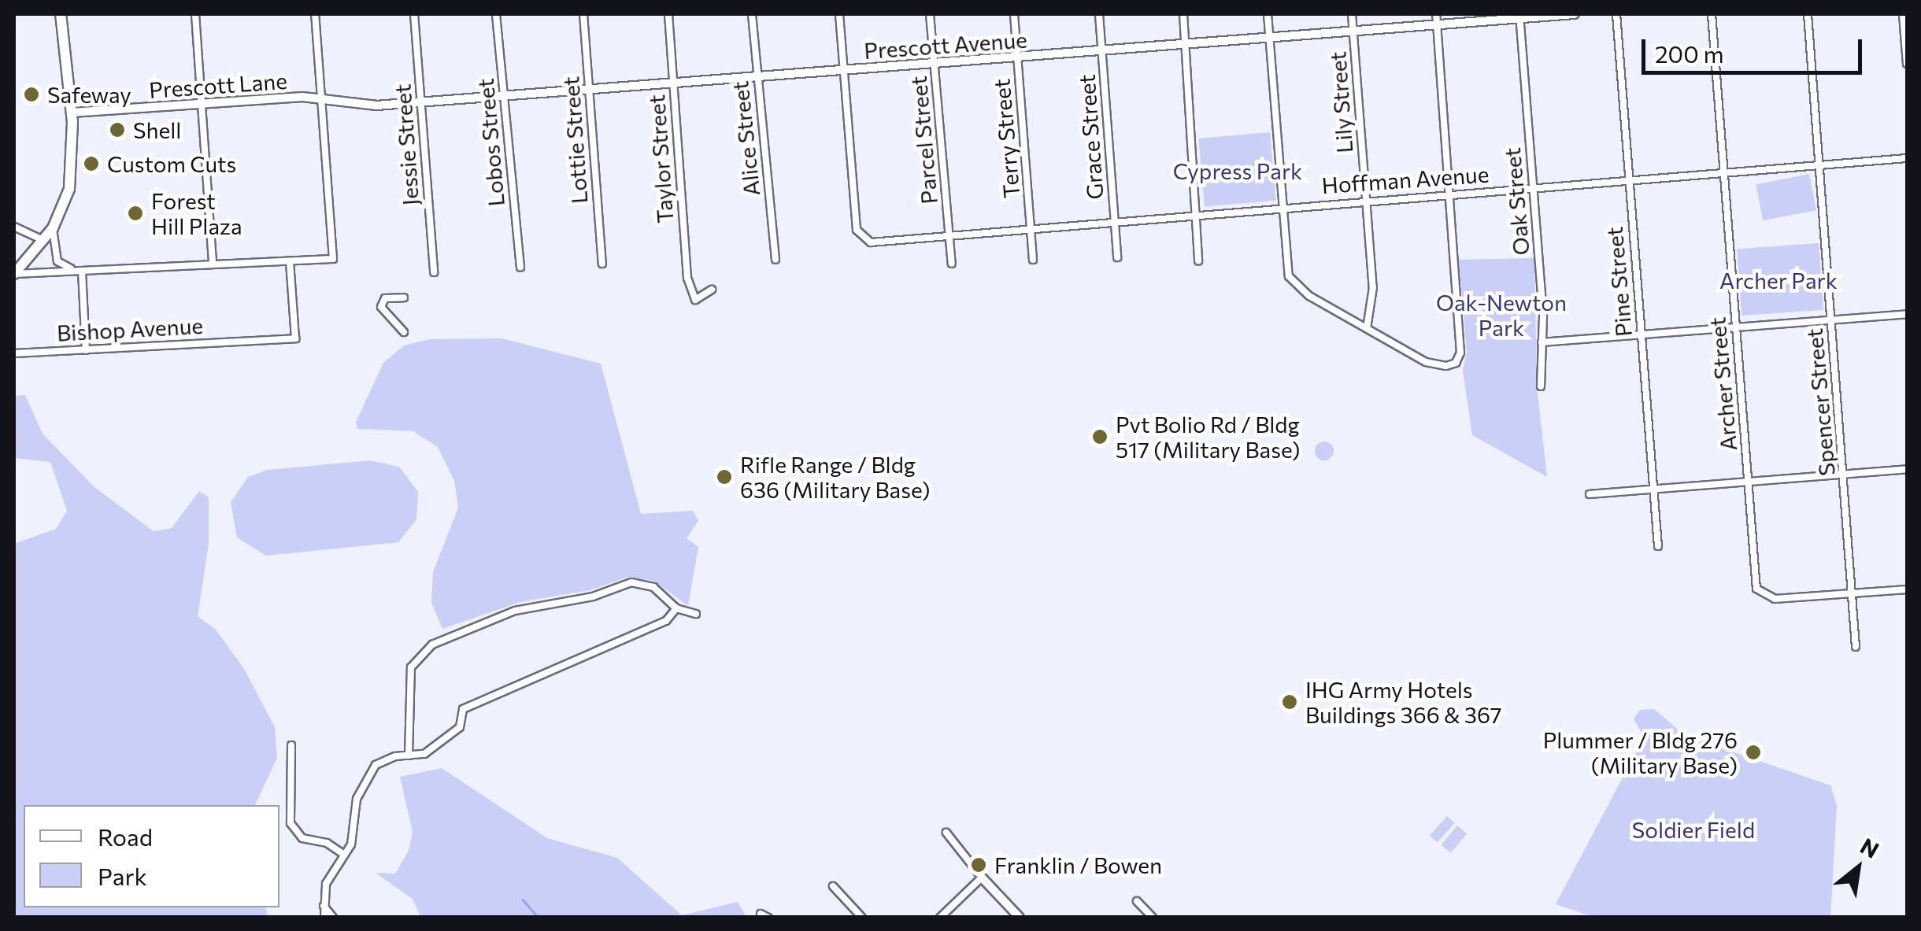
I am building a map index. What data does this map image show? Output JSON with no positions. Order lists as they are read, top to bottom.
{
  "streets": {
    "street": [
      "Prescott Avenue",
      "Prescott Lane",
      "Lily Street",
      "Grace Street",
      "Alice Street",
      "Terry Street",
      "Lottie Street",
      "Parcel Street",
      "Lobos Street",
      "Jessie Street",
      "Taylor Street",
      "Hoffman Avenue",
      "Oak Street",
      "Pine Street",
      "Bishop Avenue",
      "Archer Street",
      "Spencer Street"
    ]
  },
  "crossings": [
    ["Prescott Avenue", "Prescott Lane"],
    ["Prescott Avenue", "Lily Street"],
    ["Prescott Avenue", "Grace Street"],
    ["Prescott Avenue", "Alice Street"],
    ["Prescott Avenue", "Terry Street"],
    ["Prescott Avenue", "Lottie Street"],
    ["Prescott Avenue", "Parcel Street"],
    ["Prescott Avenue", "Lobos Street"],
    ["Prescott Avenue", "Jessie Street"],
    ["Prescott Avenue", "Taylor Street"],
    ["Prescott Avenue", "Hoffman Avenue"],
    ["Prescott Avenue", "Oak Street"],
    ["Lily Street", "Hoffman Avenue"],
    ["Grace Street", "Hoffman Avenue"],
    ["Terry Street", "Hoffman Avenue"],
    ["Parcel Street", "Hoffman Avenue"],
    ["Hoffman Avenue", "Oak Street"],
    ["Hoffman Avenue", "Pine Street"],
    ["Hoffman Avenue", "Archer Street"],
    ["Hoffman Avenue", "Spencer Street"],
    ["Archer Street", "Spencer Street"]
  ],
  "parks": [
    "Cypress Park",
    "Archer Park",
    "Oak-Newton Park",
    "Soldier Field"
  ],
  "places": [
    "Safeway",
    "Shell",
    "Custom Cuts",
    "Forest Hill Plaza",
    "Pvt Bolio Rd / Bldg 517 (Military Base)",
    "Rifle Range / Bldg 636 (Military Base)",
    "IHG Army Hotels Buildings 366 & 367",
    "Plummer / Bldg 276 (Military Base)",
    "Franklin / Bowen"
  ],
  "legend": ["Road", "Park"],
  "scale_bar": "200 m",
  "north": "top right"
}
